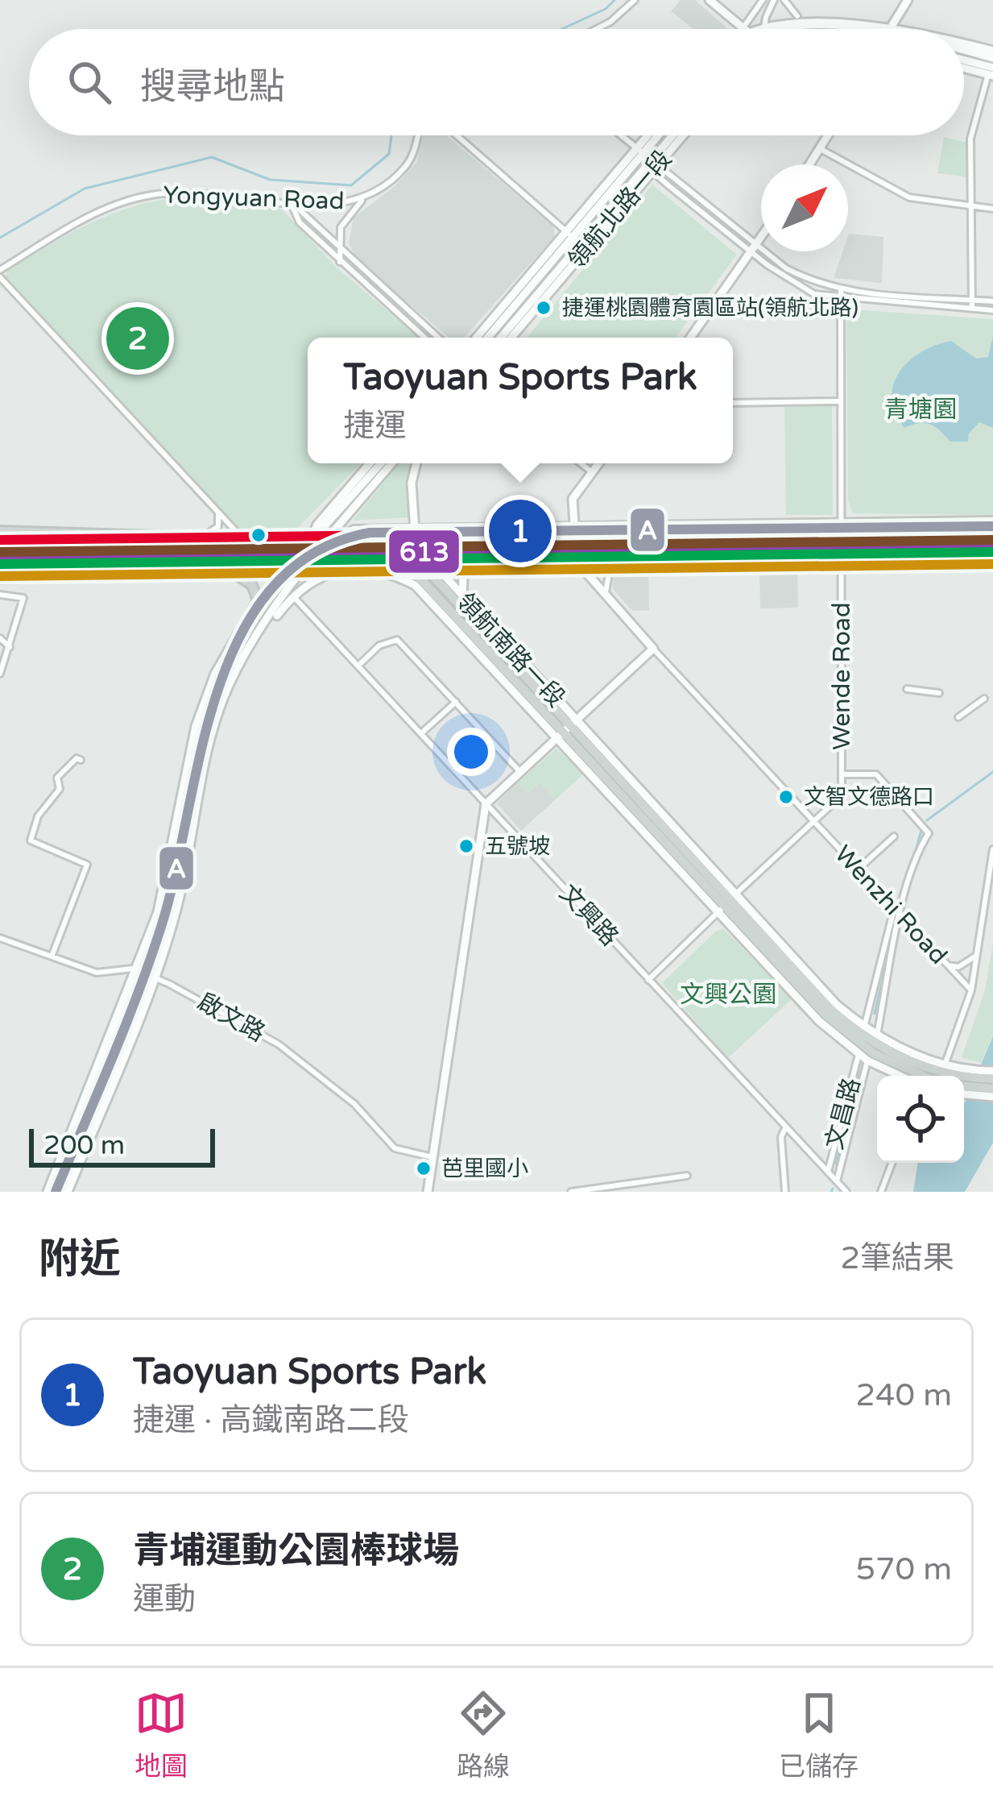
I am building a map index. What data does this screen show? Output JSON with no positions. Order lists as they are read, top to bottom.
{
  "streets": {
    "main road": ["領航南路一段"],
    "street": [
      "Yongyuan Road",
      "領航北路一段",
      "Wende Road",
      "Wenzhi Road",
      "文興路",
      "啟文路",
      "文昌路"
    ]
  },
  "crossings": [
    ["領航南路一段", "Wende Road"],
    ["領航南路一段", "文昌路"],
    ["Wende Road", "Wenzhi Road"],
    ["Wende Road", "文興路"],
    ["文興路", "文昌路"]
  ],
  "parks": ["青塘園", "文興公園"],
  "places": [
    "捷運桃園體育園區站(領航北路)",
    "文智文德路口",
    "五號坡",
    "芭里國小"
  ],
  "lines": ["transit line A", "transit line 613"],
  "scale_bar": "200 m",
  "north": "top right",
  "page": {
    "search": "搜尋地點",
    "pins": ["2", "1"],
    "popup": ["Taoyuan Sports Park", "捷運"],
    "scale": "200 m",
    "heading": ["附近", "2筆結果"],
    "list": [
      {
        "mark": "1",
        "name": "Taoyuan Sports Park",
        "note": "捷運 · 高鐵南路二段",
        "value": "240 m"
      },
      {
        "mark": "2",
        "name": "青埔運動公園棒球場",
        "note": "運動",
        "value": "570 m"
      }
    ],
    "nav": ["地圖", "路線", "已儲存"]
  }
}
